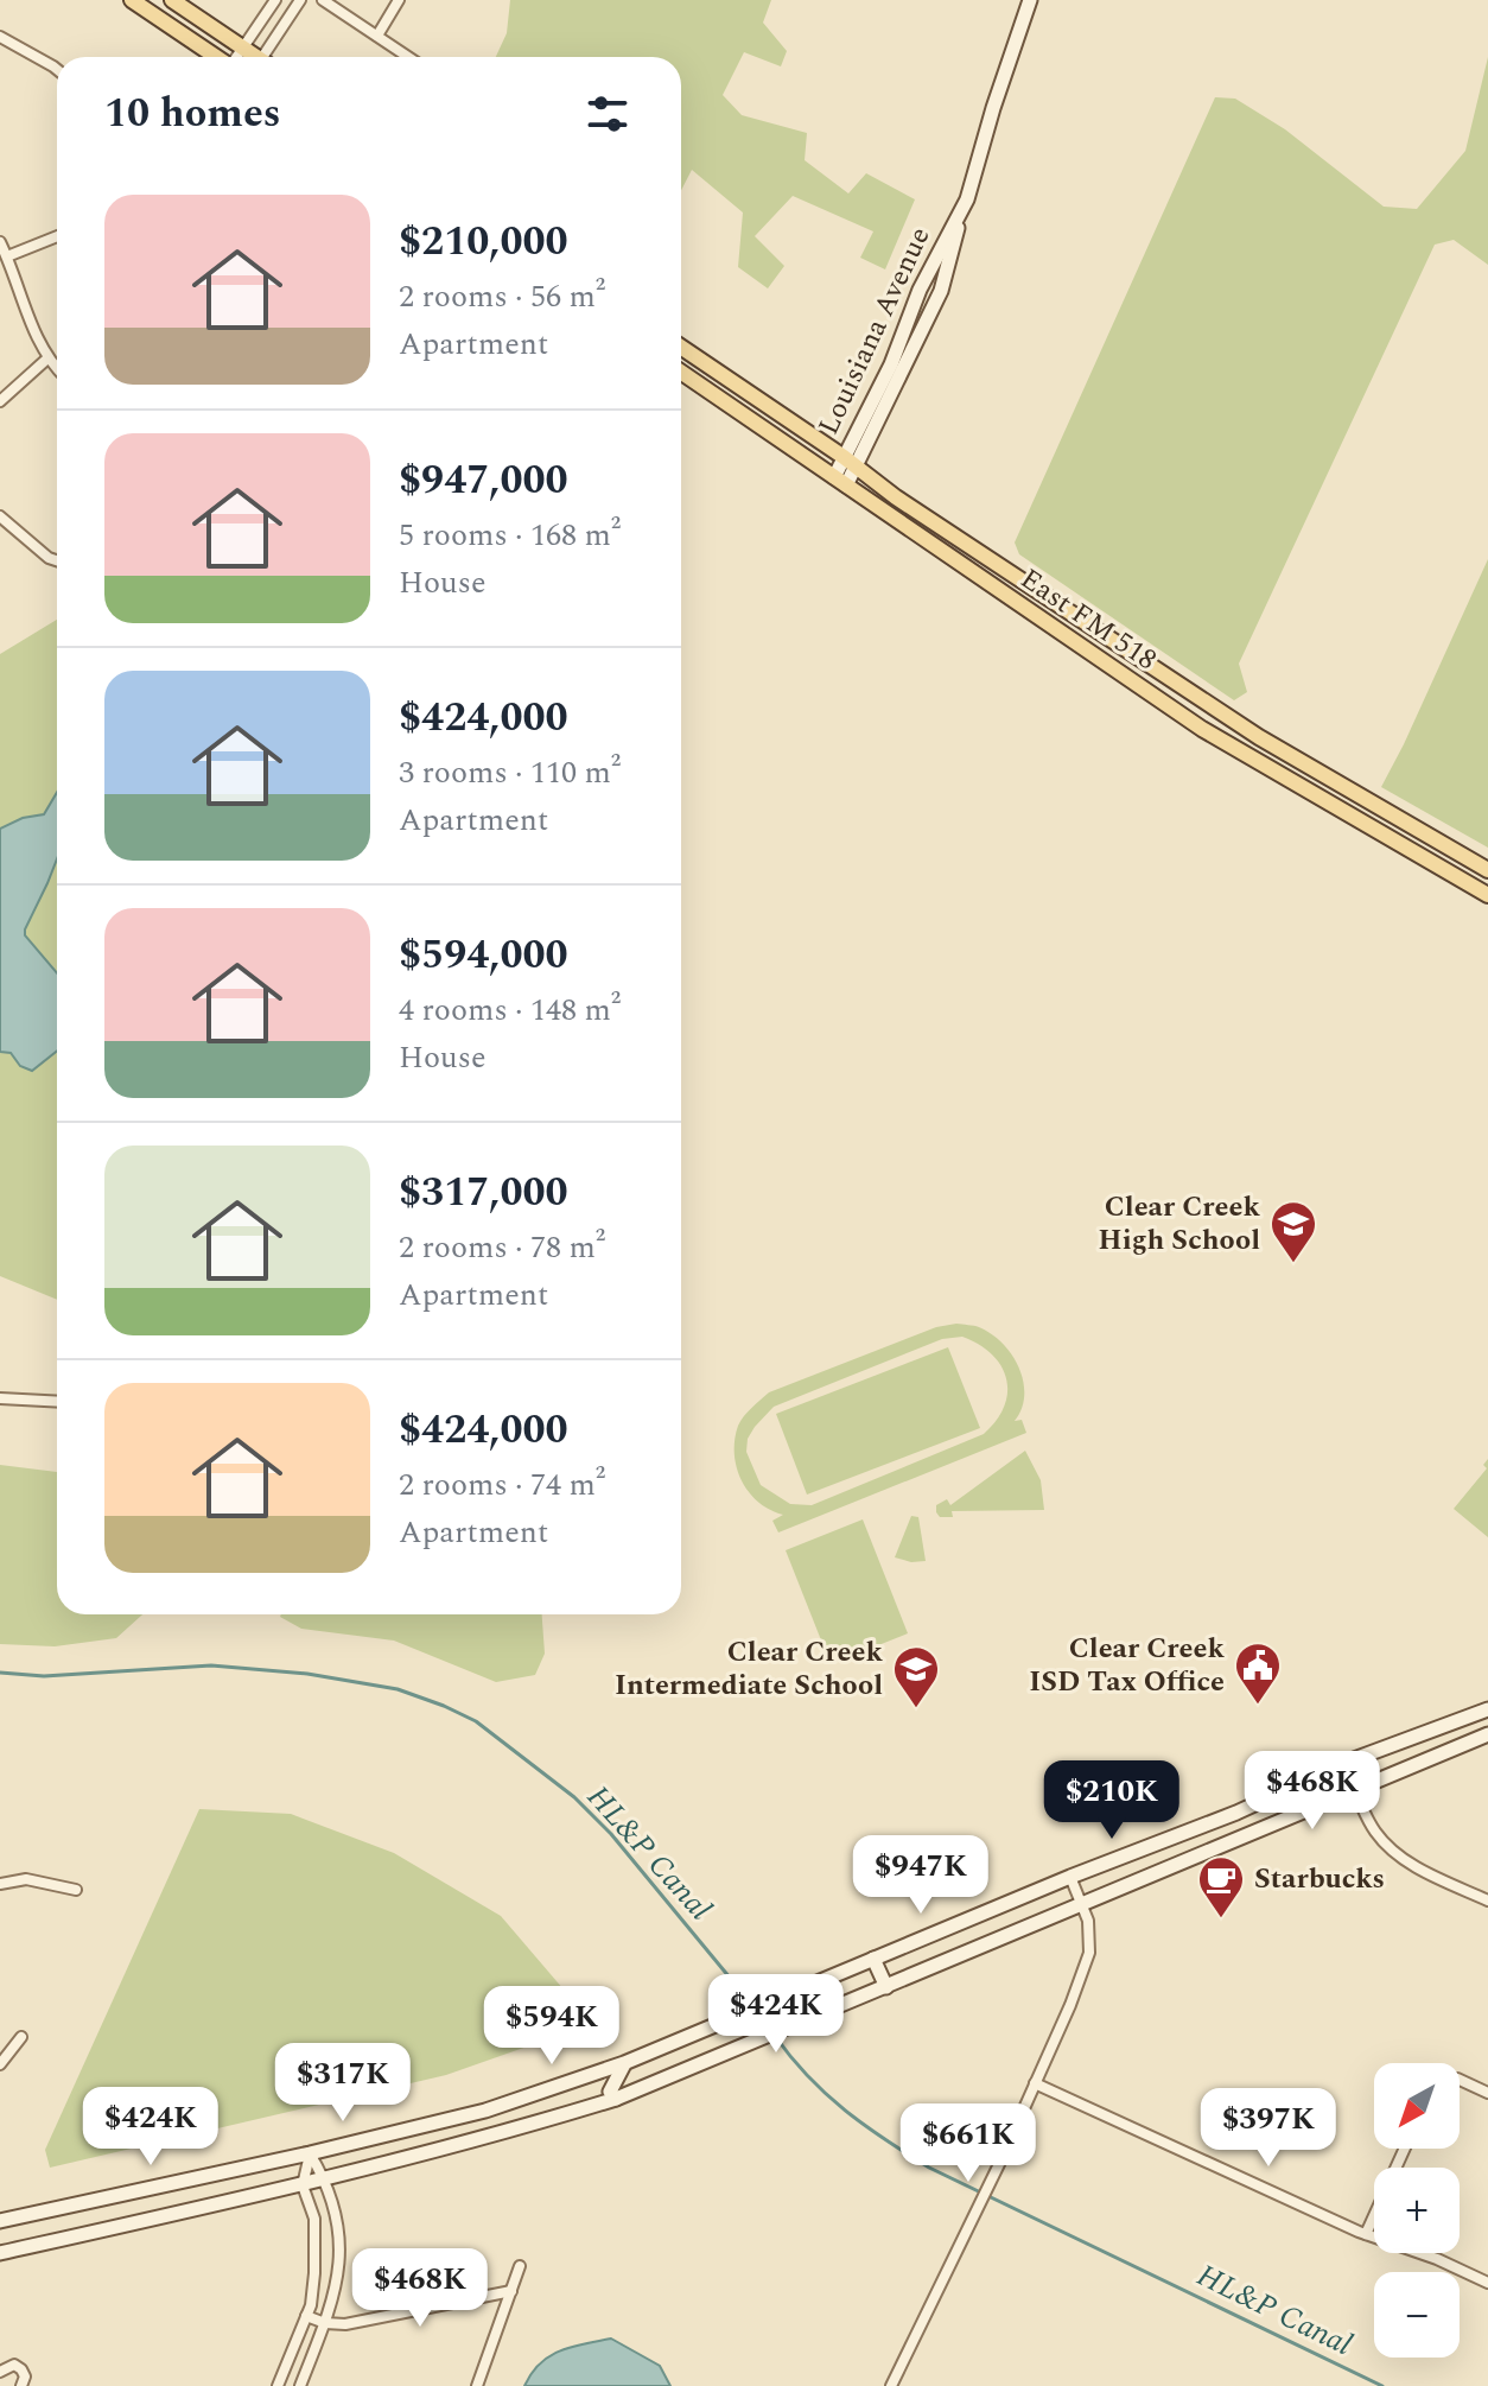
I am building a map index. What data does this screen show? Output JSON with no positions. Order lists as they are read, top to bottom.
{
  "streets": {
    "main road": ["Louisiana Avenue", "East FM 518"]
  },
  "crossings": [
    ["Louisiana Avenue", "East FM 518"]
  ],
  "water": ["HL&P Canal"],
  "places": {
    "school or university": ["Clear Creek High School", "Clear Creek Intermediate School"],
    "public building": ["Clear Creek ISD Tax Office"],
    "cafe": ["Starbucks"]
  },
  "north": "bottom left",
  "page": {
    "heading": "10 homes",
    "list": [
      {
        "name": "$210,000",
        "note": "2 rooms · 56 m² · Apartment"
      },
      {
        "name": "$947,000",
        "note": "5 rooms · 168 m² · House"
      },
      {
        "name": "$424,000",
        "note": "3 rooms · 110 m² · Apartment"
      },
      {
        "name": "$594,000",
        "note": "4 rooms · 148 m² · House"
      },
      {
        "name": "$317,000",
        "note": "2 rooms · 78 m² · Apartment"
      },
      {
        "name": "$424,000",
        "note": "2 rooms · 74 m² · Apartment"
      }
    ],
    "price": [
      "$468K",
      "$210K",
      "$947K",
      "$424K",
      "$594K",
      "$317K",
      "$424K",
      "$397K",
      "$661K",
      "$468K"
    ],
    "map_buttons": ["+", "−"]
  }
}
